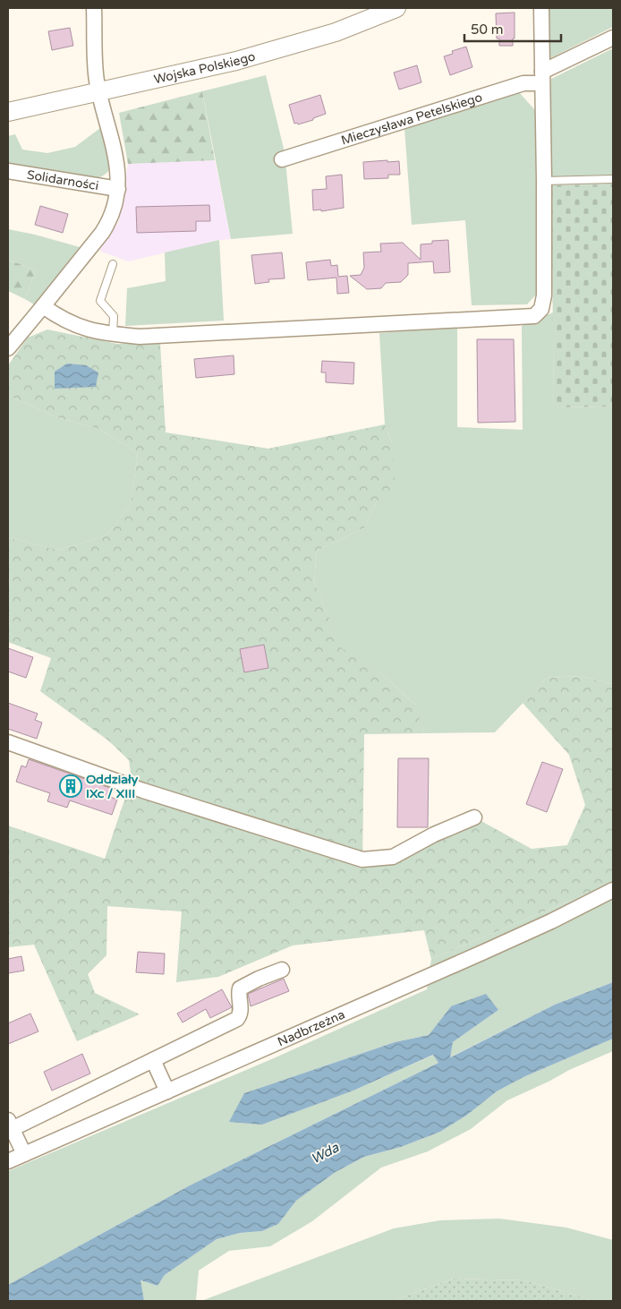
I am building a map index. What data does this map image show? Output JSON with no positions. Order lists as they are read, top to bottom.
{
  "streets": {
    "street": [
      "Wojska Polskiego",
      "Mieczysława Petelskiego",
      "Solidarności",
      "Nadbrzeżna"
    ]
  },
  "water": ["Wda"],
  "places": {
    "building": ["Oddziały IXc / XIII"]
  },
  "scale_bar": "50 m"
}
